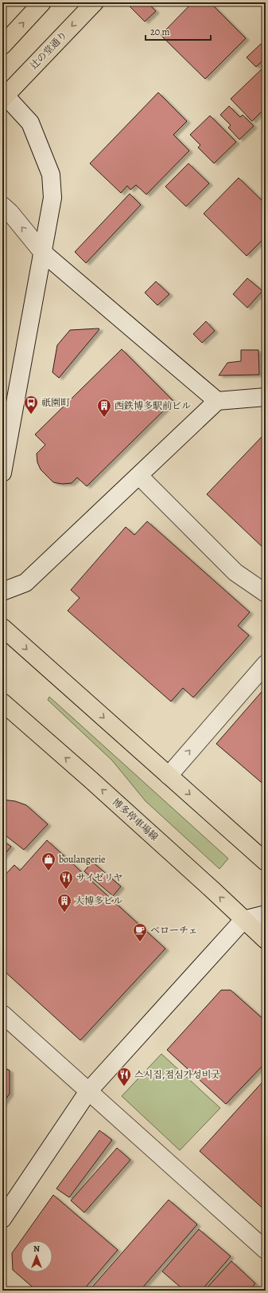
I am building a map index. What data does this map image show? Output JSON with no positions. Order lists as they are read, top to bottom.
{
  "streets": {
    "main road": ["辻の堂通り", "博多停車場線"]
  },
  "places": {
    "bus stop": ["祇園町"],
    "building": ["西鉄博多駅前ビル", "大博多ビル"],
    "shop": ["boulangerie"],
    "restaurant": ["サイゼリヤ", "스시집,점심가성비굿"],
    "cafe": ["ベローチェ"]
  },
  "scale_bar": "20 m",
  "north": "top"
}
